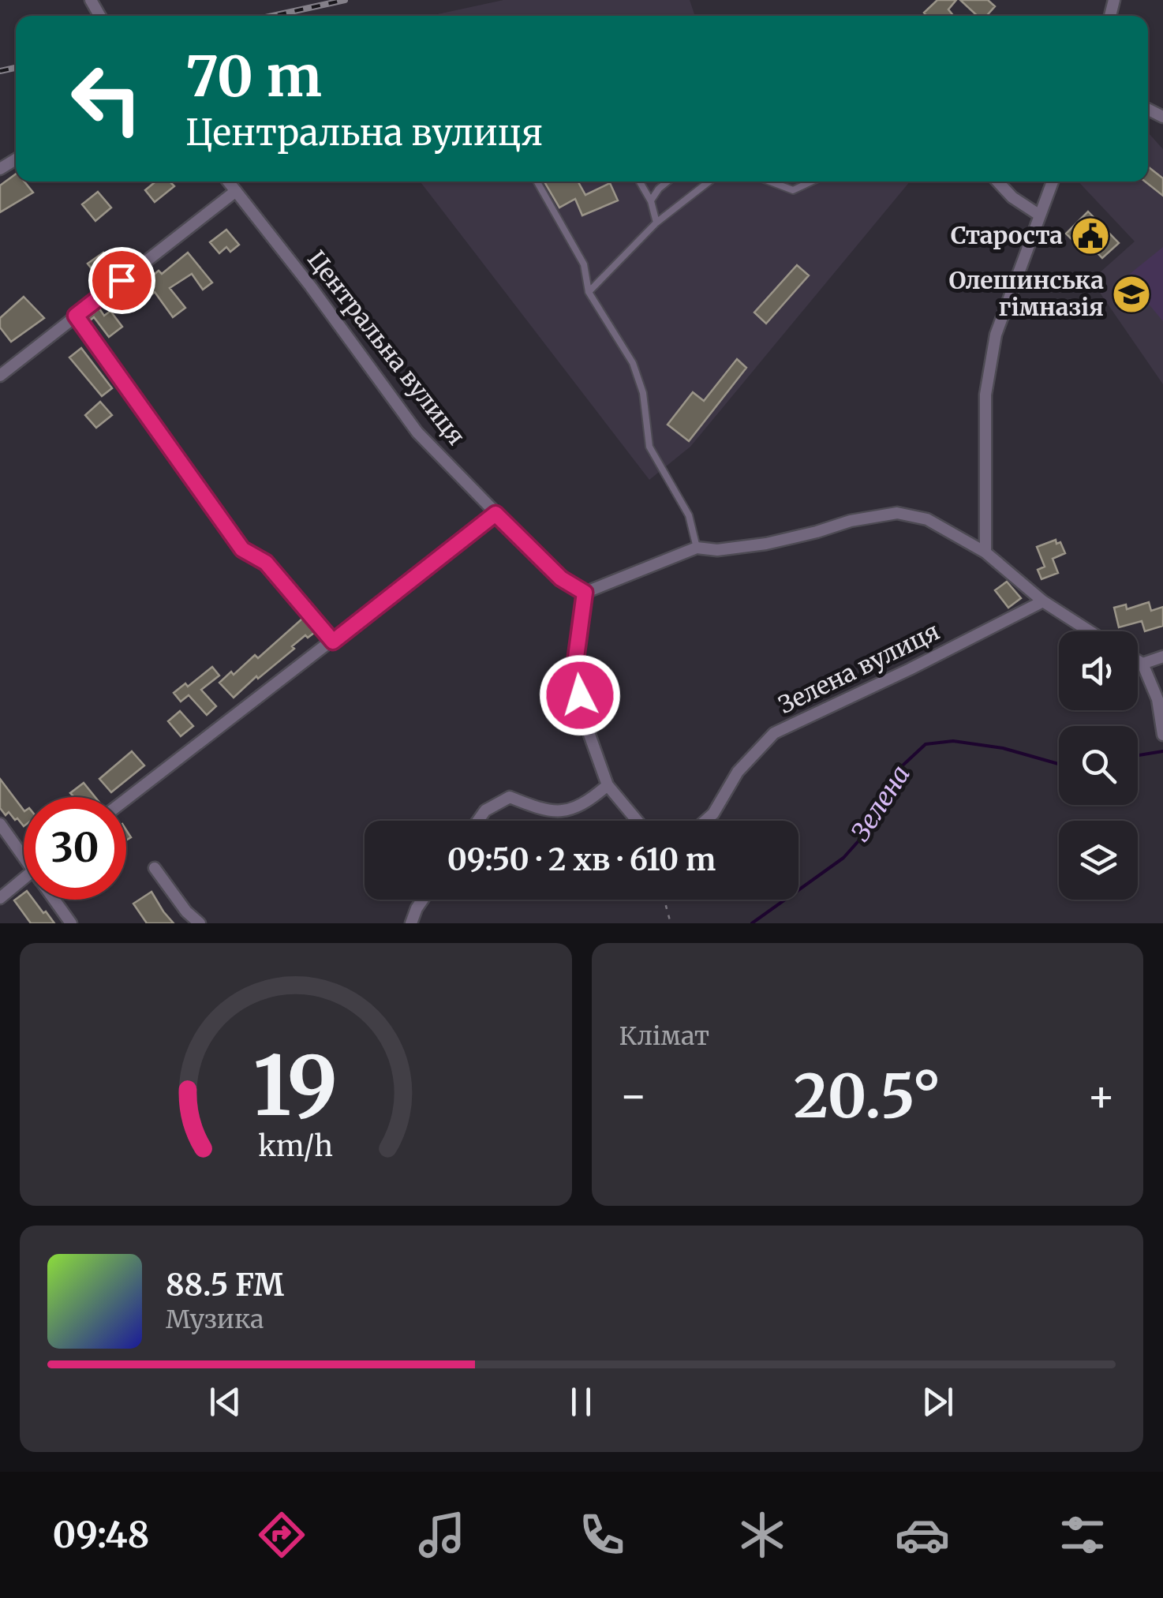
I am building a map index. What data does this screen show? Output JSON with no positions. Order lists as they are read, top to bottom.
{
  "streets": {
    "street": ["Центральна вулиця", "Зелена вулиця"]
  },
  "water": ["Зелена"],
  "places": {
    "public building": ["Староста"],
    "school or university": ["Олешинська гімназія"]
  },
  "page": {
    "turn": ["70 m", "Центральна вулиця"],
    "limit": "30",
    "trip": "09:50 · 2 хв · 610 m",
    "tile": "Клімат",
    "heat": ["−", "20.5°", "+"],
    "song": ["88.5 FM", "Музика"],
    "tabs": "09:48",
    "gauge": ["19", "km/h"]
  }
}
